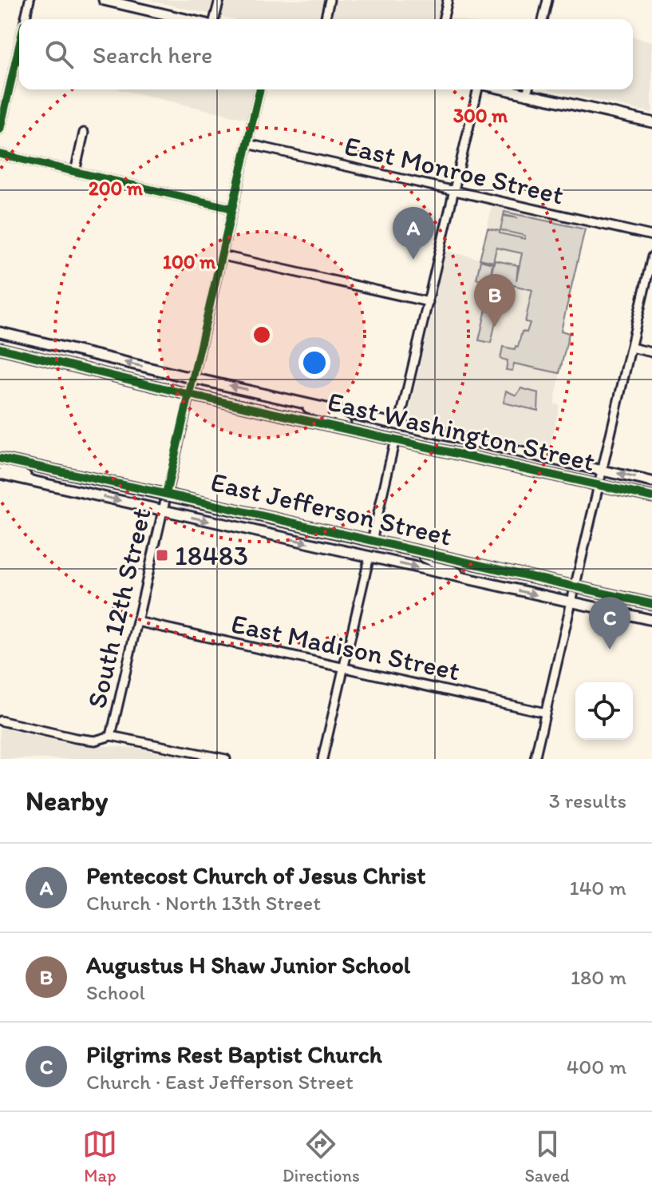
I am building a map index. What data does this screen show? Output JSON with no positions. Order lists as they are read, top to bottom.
{
  "streets": {
    "main road": ["East Washington Street", "East Jefferson Street"],
    "street": ["East Monroe Street", "South 12th Street", "East Madison Street"]
  },
  "crossings": [
    ["East Monroe Street", "South 12th Street"],
    ["East Washington Street", "South 12th Street"],
    ["East Jefferson Street", "South 12th Street"],
    ["South 12th Street", "East Madison Street"]
  ],
  "places": {
    "transit": ["18483"]
  },
  "page": {
    "search": "Search here",
    "pins": ["A", "B", "C"],
    "heading": ["Nearby", "3 results"],
    "list": [
      {
        "mark": "A",
        "name": "Pentecost Church of Jesus Christ",
        "note": "Church · North 13th Street",
        "value": "140 m"
      },
      {
        "mark": "B",
        "name": "Augustus H Shaw Junior School",
        "note": "School",
        "value": "180 m"
      },
      {
        "mark": "C",
        "name": "Pilgrims Rest Baptist Church",
        "note": "Church · East Jefferson Street",
        "value": "400 m"
      }
    ],
    "nav": ["Map", "Directions", "Saved"]
  },
  "rings": ["300 m", "200 m", "100 m"]
}
